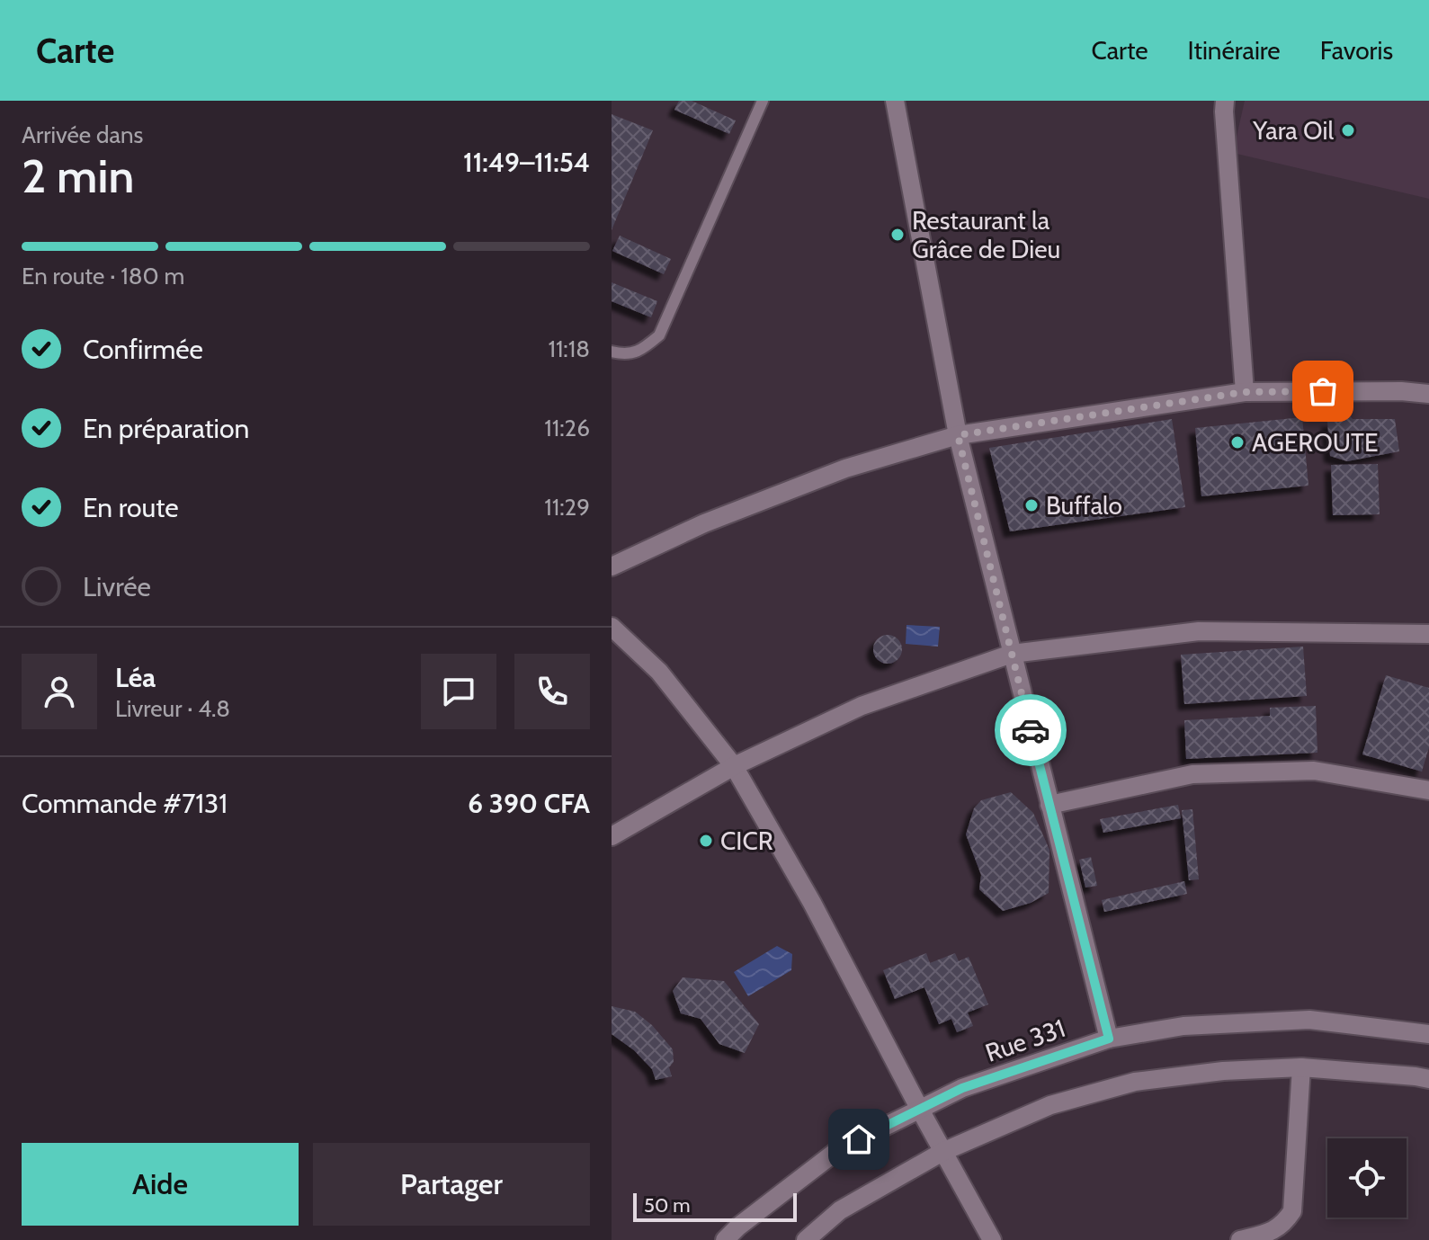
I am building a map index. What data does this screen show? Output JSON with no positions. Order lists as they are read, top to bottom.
{
  "streets": {
    "street": ["Rue 331"]
  },
  "places": [
    "Yara Oil",
    "Restaurant la Grâce de Dieu",
    "AGEROUTE",
    "Buffalo",
    "CICR"
  ],
  "scale_bar": "50 m",
  "page": {
    "header": "Carte",
    "nav": ["Carte", "Itinéraire", "Favoris"],
    "heading": ["2 min", "Arrivée dans", "11:49–11:54"],
    "panel": [
      "Léa",
      "Livreur · 4.8",
      "Commande #7131",
      "6 390 CFA"
    ],
    "bar": "En route · 180 m",
    "list": [
      ["Confirmée", "11:18"],
      ["En préparation", "11:26"],
      ["En route", "11:29"],
      "Livrée"
    ],
    "buttons": ["Aide", "Partager"],
    "scale": "50 m"
  }
}
